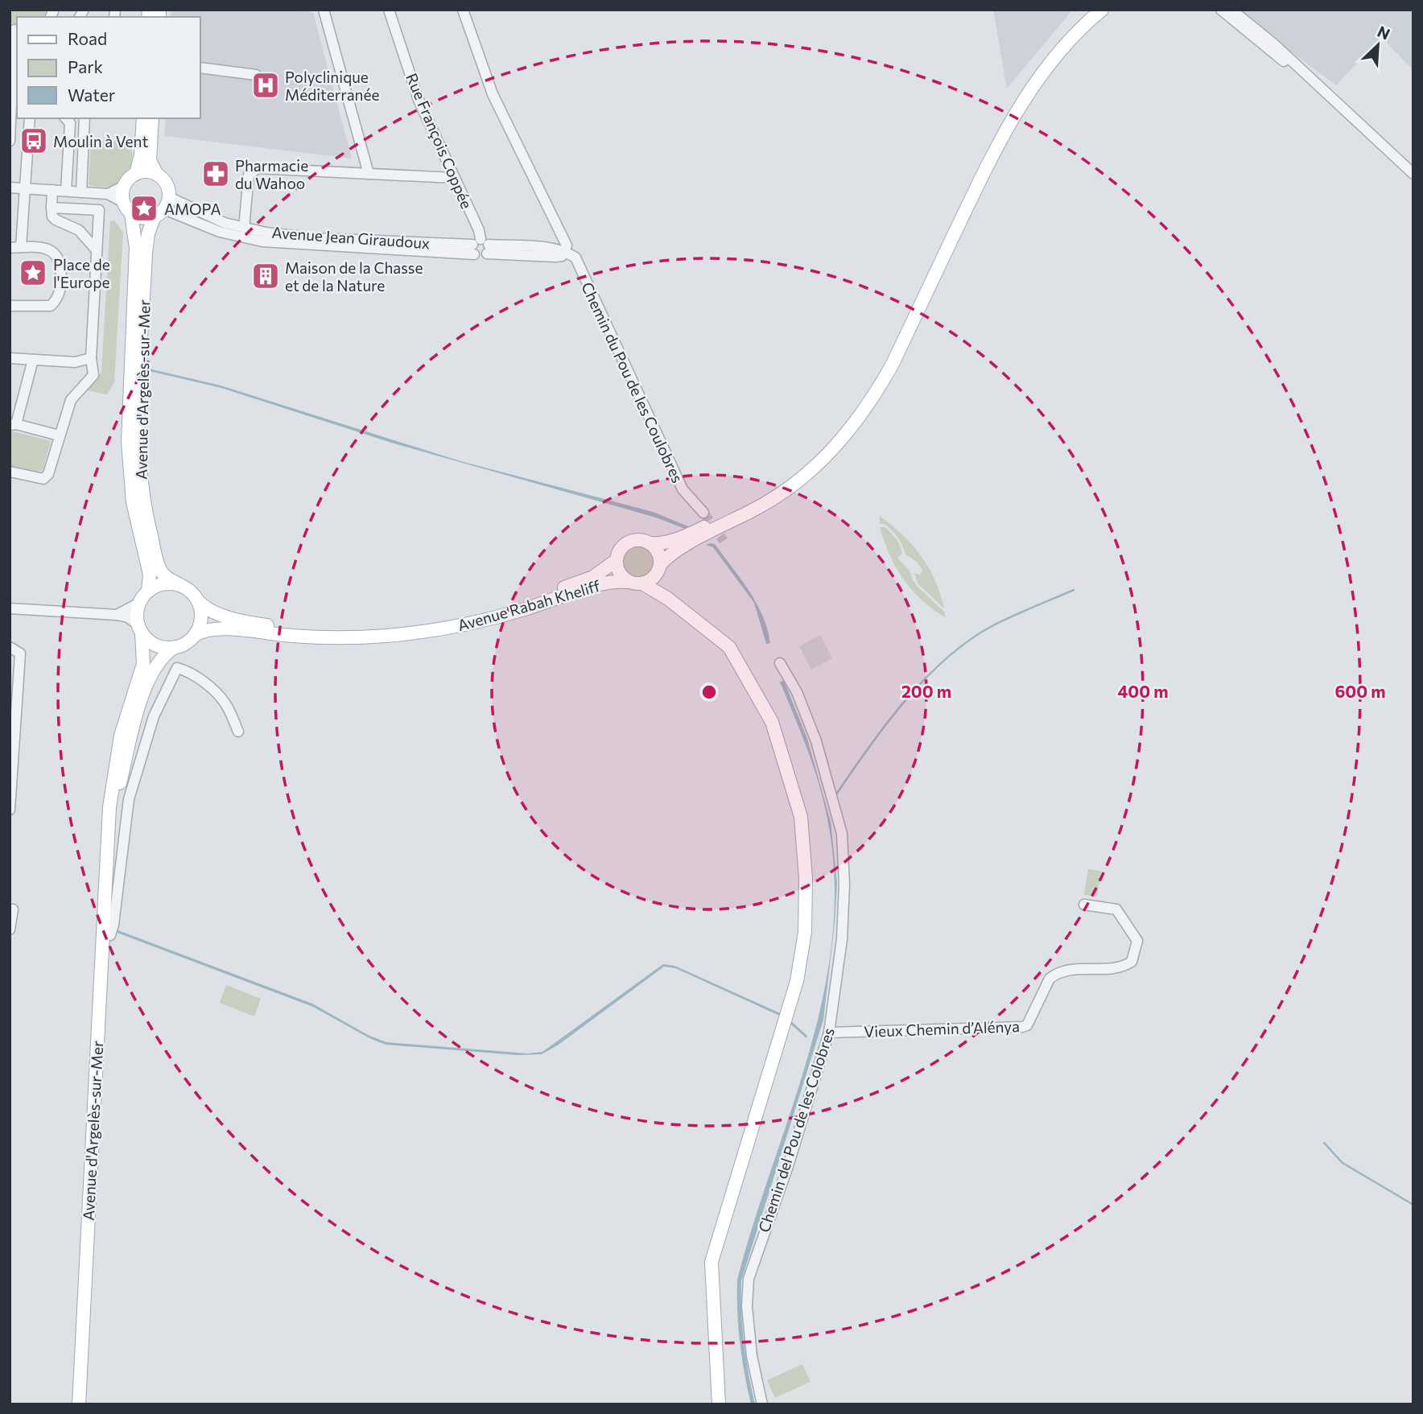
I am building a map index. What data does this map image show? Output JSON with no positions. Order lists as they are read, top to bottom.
{
  "streets": {
    "main road": ["Avenue d'Argelès-sur-Mer", "Avenue Rabah Kheliff"],
    "street": [
      "Rue François Coppée",
      "Avenue Jean Giraudoux",
      "Chemin du Pou de les Coulobres",
      "Vieux Chemin d’Alénya",
      "Chemin del Pou de les Colobres"
    ]
  },
  "crossings": [
    ["Rue François Coppée", "Avenue Jean Giraudoux"],
    ["Avenue Jean Giraudoux", "Chemin du Pou de les Coulobres"],
    ["Avenue Jean Giraudoux", "Avenue d'Argelès-sur-Mer"],
    ["Avenue d'Argelès-sur-Mer", "Avenue Rabah Kheliff"],
    ["Vieux Chemin d’Alénya", "Chemin del Pou de les Colobres"]
  ],
  "places": {
    "hospital": ["Polyclinique Méditerranée"],
    "bus stop": ["Moulin à Vent"],
    "pharmacy": ["Pharmacie du Wahoo"],
    "place": ["AMOPA", "Place de l'Europe"],
    "building": ["Maison de la Chasse et de la Nature"]
  },
  "legend": ["Road", "Park", "Water"],
  "north": "top right",
  "rings": ["200 m", "400 m", "600 m"]
}
